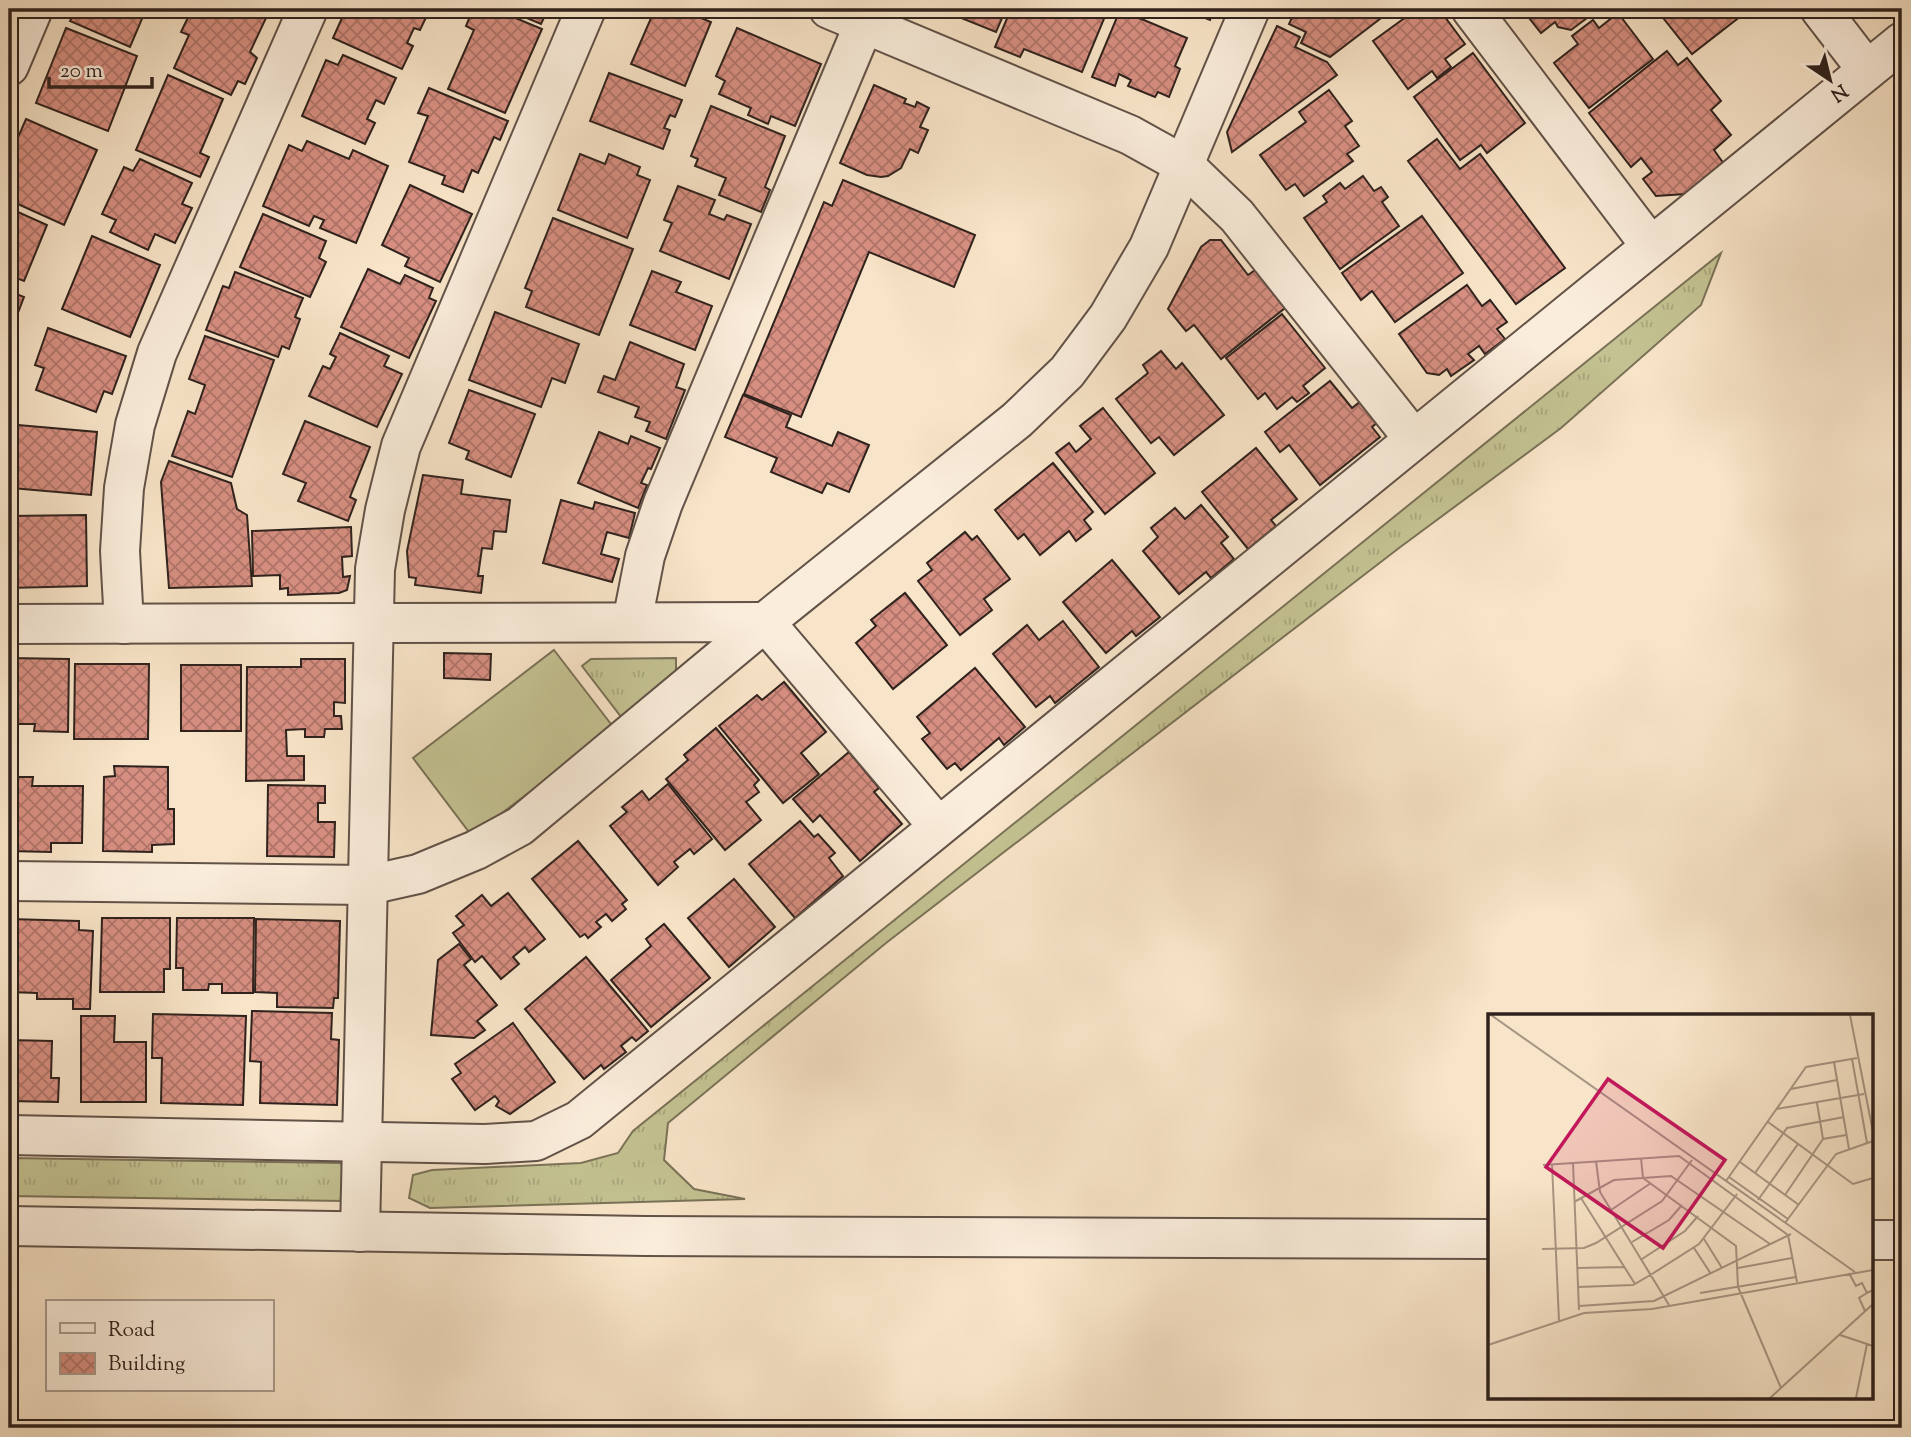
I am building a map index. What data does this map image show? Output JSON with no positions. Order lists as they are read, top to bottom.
{
  "legend": ["Road", "Building"],
  "scale_bar": "20 m",
  "north": "bottom right"
}
